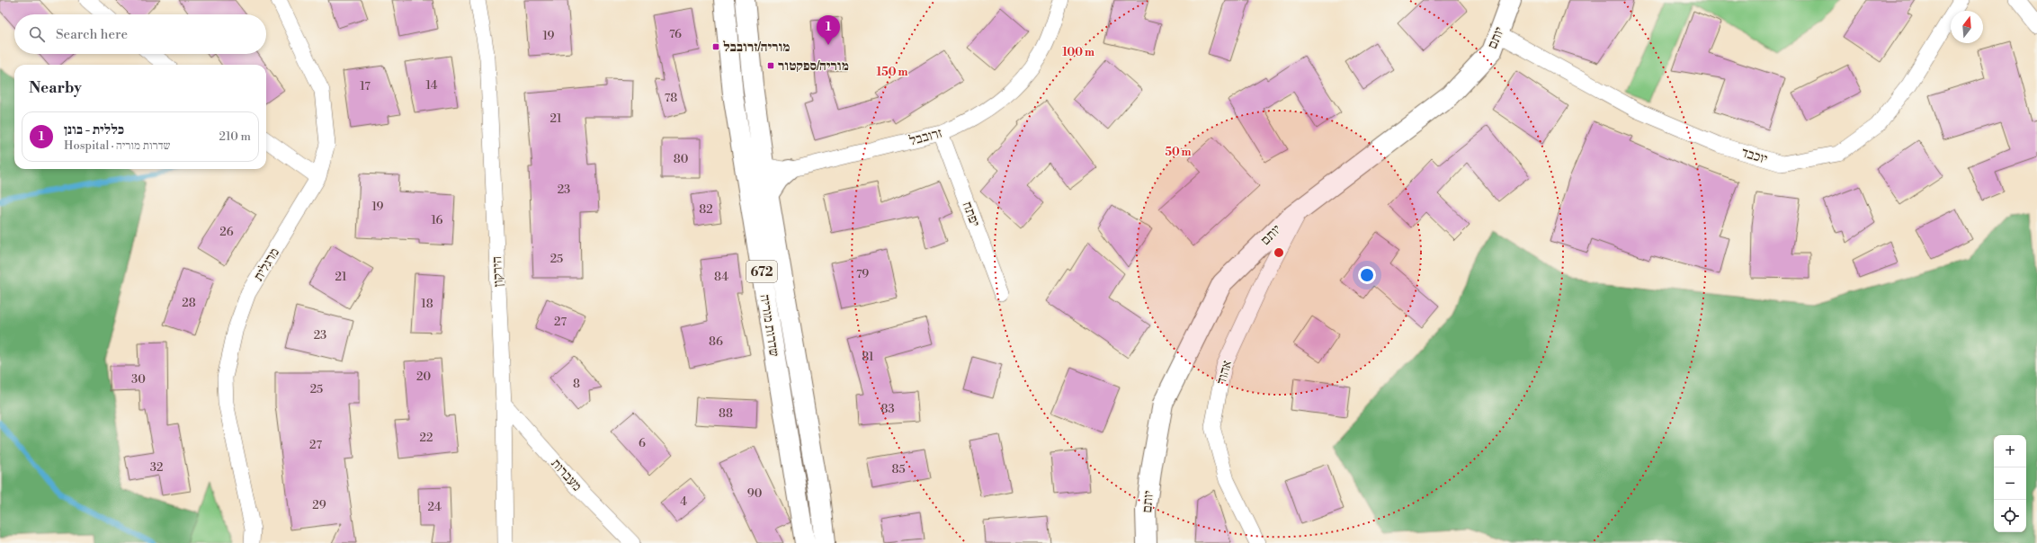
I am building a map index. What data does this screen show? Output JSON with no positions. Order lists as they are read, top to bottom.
{
  "streets": {
    "main road": ["יותם", "672", "שדרות מוריה"],
    "street": [
      "זרובבל",
      "יוכבד",
      "יפתח",
      "מרגלית",
      "הירקון",
      "אהוד",
      "מעברות"
    ]
  },
  "crossings": [
    ["יותם", "יוכבד"],
    ["יותם", "אהוד"],
    ["זרובבל", "יפתח"],
    ["זרובבל", "שדרות מוריה"],
    ["הירקון", "מעברות"]
  ],
  "places": {
    "transit": ["מוריה/זרובבל", "מוריה/ספקטור"]
  },
  "house_numbers": [
    "76",
    "19",
    "14",
    "17",
    "78",
    "21",
    "80",
    "23",
    "19",
    "82",
    "16",
    "26",
    "25",
    "79",
    "21",
    "84",
    "28",
    "18",
    "27",
    "23",
    "86",
    "81",
    "20",
    "30",
    "8",
    "25",
    "83",
    "88",
    "22",
    "6",
    "27",
    "32",
    "85",
    "90",
    "4",
    "29",
    "24"
  ],
  "north": "top",
  "page": {
    "search": "Search here",
    "pins": "1",
    "heading": "Nearby",
    "list": [
      {
        "mark": "1",
        "name": "כללית - בונן",
        "note": "Hospital · שדרות מוריה",
        "value": "210 m"
      }
    ],
    "map_buttons": ["+", "−"]
  },
  "rings": ["100 m", "150 m", "50 m"]
}
